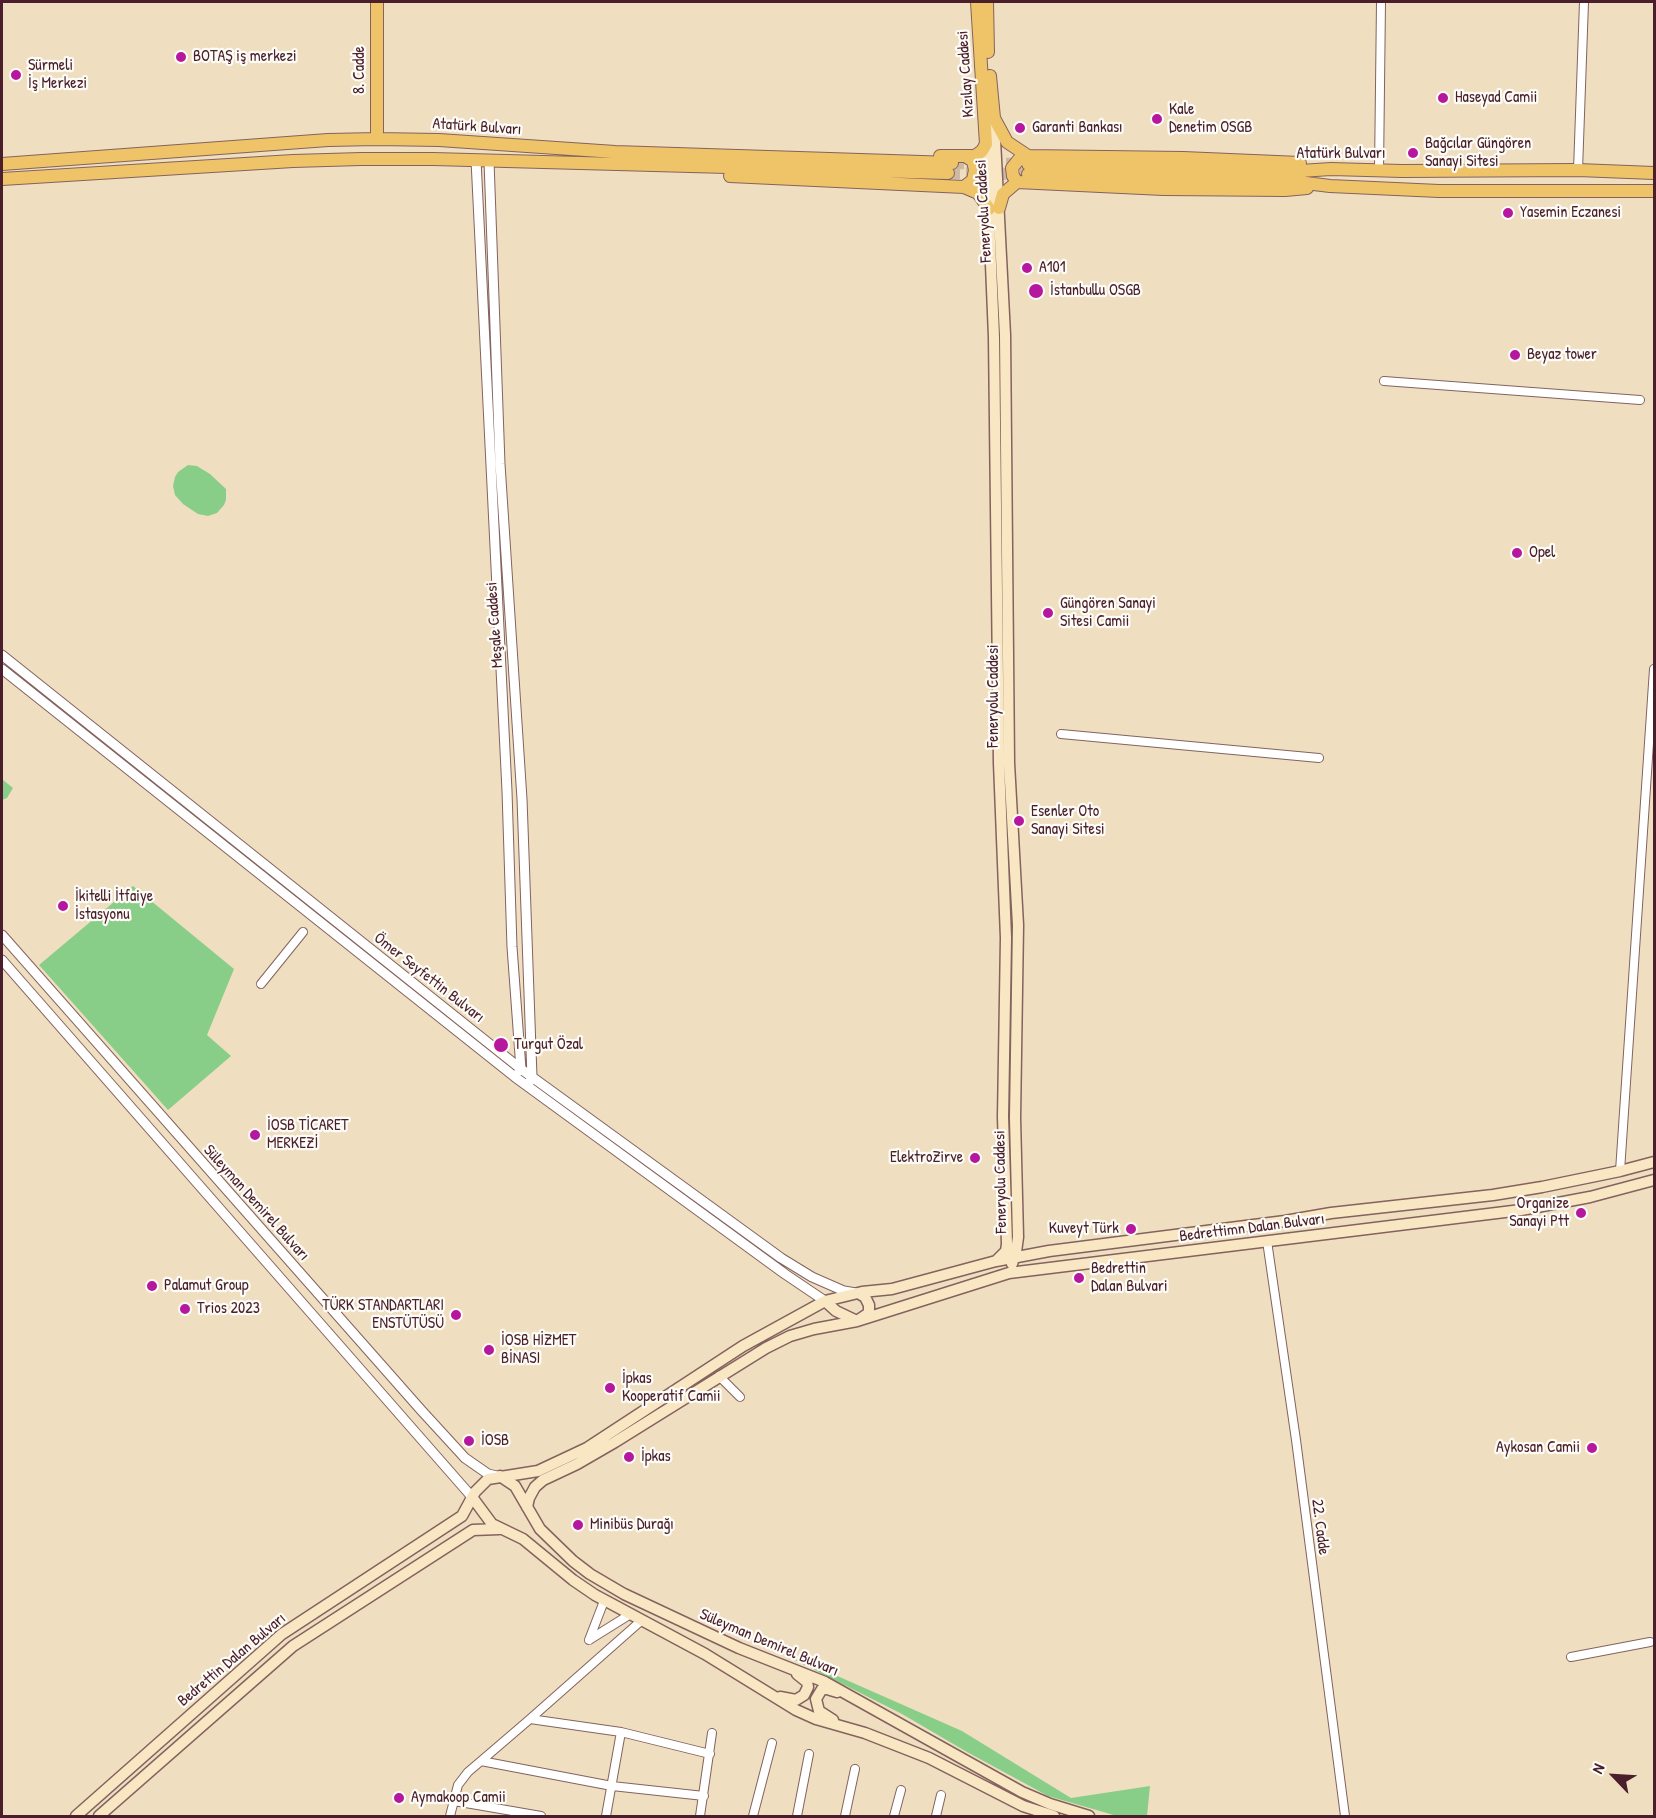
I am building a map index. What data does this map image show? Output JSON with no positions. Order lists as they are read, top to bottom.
{
  "streets": {
    "main road": [
      "8. Cadde",
      "Kızılay Caddesi",
      "Atatürk Bulvarı",
      "Feneryolu Caddesi",
      "Süleyman Demirel Bulvarı",
      "Bedrettimn Dalan Bulvarı",
      "Bedrettin Dalan Bulvarı"
    ],
    "street": ["Meşale Caddesi", "Ömer Seyfettin Bulvarı", "22. Cadde"]
  },
  "crossings": [
    ["8. Cadde", "Atatürk Bulvarı"],
    ["Kızılay Caddesi", "Feneryolu Caddesi"],
    ["Atatürk Bulvarı", "Meşale Caddesi"],
    ["Feneryolu Caddesi", "Bedrettimn Dalan Bulvarı"],
    ["Meşale Caddesi", "Ömer Seyfettin Bulvarı"],
    ["Ömer Seyfettin Bulvarı", "Bedrettimn Dalan Bulvarı"],
    ["Süleyman Demirel Bulvarı", "Bedrettin Dalan Bulvarı"],
    ["Bedrettimn Dalan Bulvarı", "22. Cadde"]
  ],
  "places": [
    "BOTAŞ iş merkezi",
    "Sürmeli İş Merkezi",
    "Haseyad Camii",
    "Kale Denetim OSGB",
    "Garanti Bankası",
    "Bağcılar Güngören Sanayi Sitesi",
    "Yasemin Eczanesi",
    "A101",
    "İstanbullu OSGB",
    "Beyaz tower",
    "Opel",
    "Güngören Sanayi Sitesi Camii",
    "Esenler Oto Sanayi Sitesi",
    "İkitelli İtfaiye İstasyonu",
    "Turgut Özal",
    "İOSB TİCARET MERKEZİ",
    "ElektroZirve",
    "Organize Sanayi Ptt",
    "Kuveyt Türk",
    "Bedrettin Dalan Bulvari",
    "Palamut Group",
    "Trios 2023",
    "TÜRK STANDARTLARI ENSTÜTÜSÜ",
    "İOSB HİZMET BİNASI",
    "İpkas Kooperatif Camii",
    "İOSB",
    "Aykosan Camii",
    "İpkas",
    "Minibüs Durağı",
    "Aymakoop Camii"
  ],
  "north": "top left"
}
